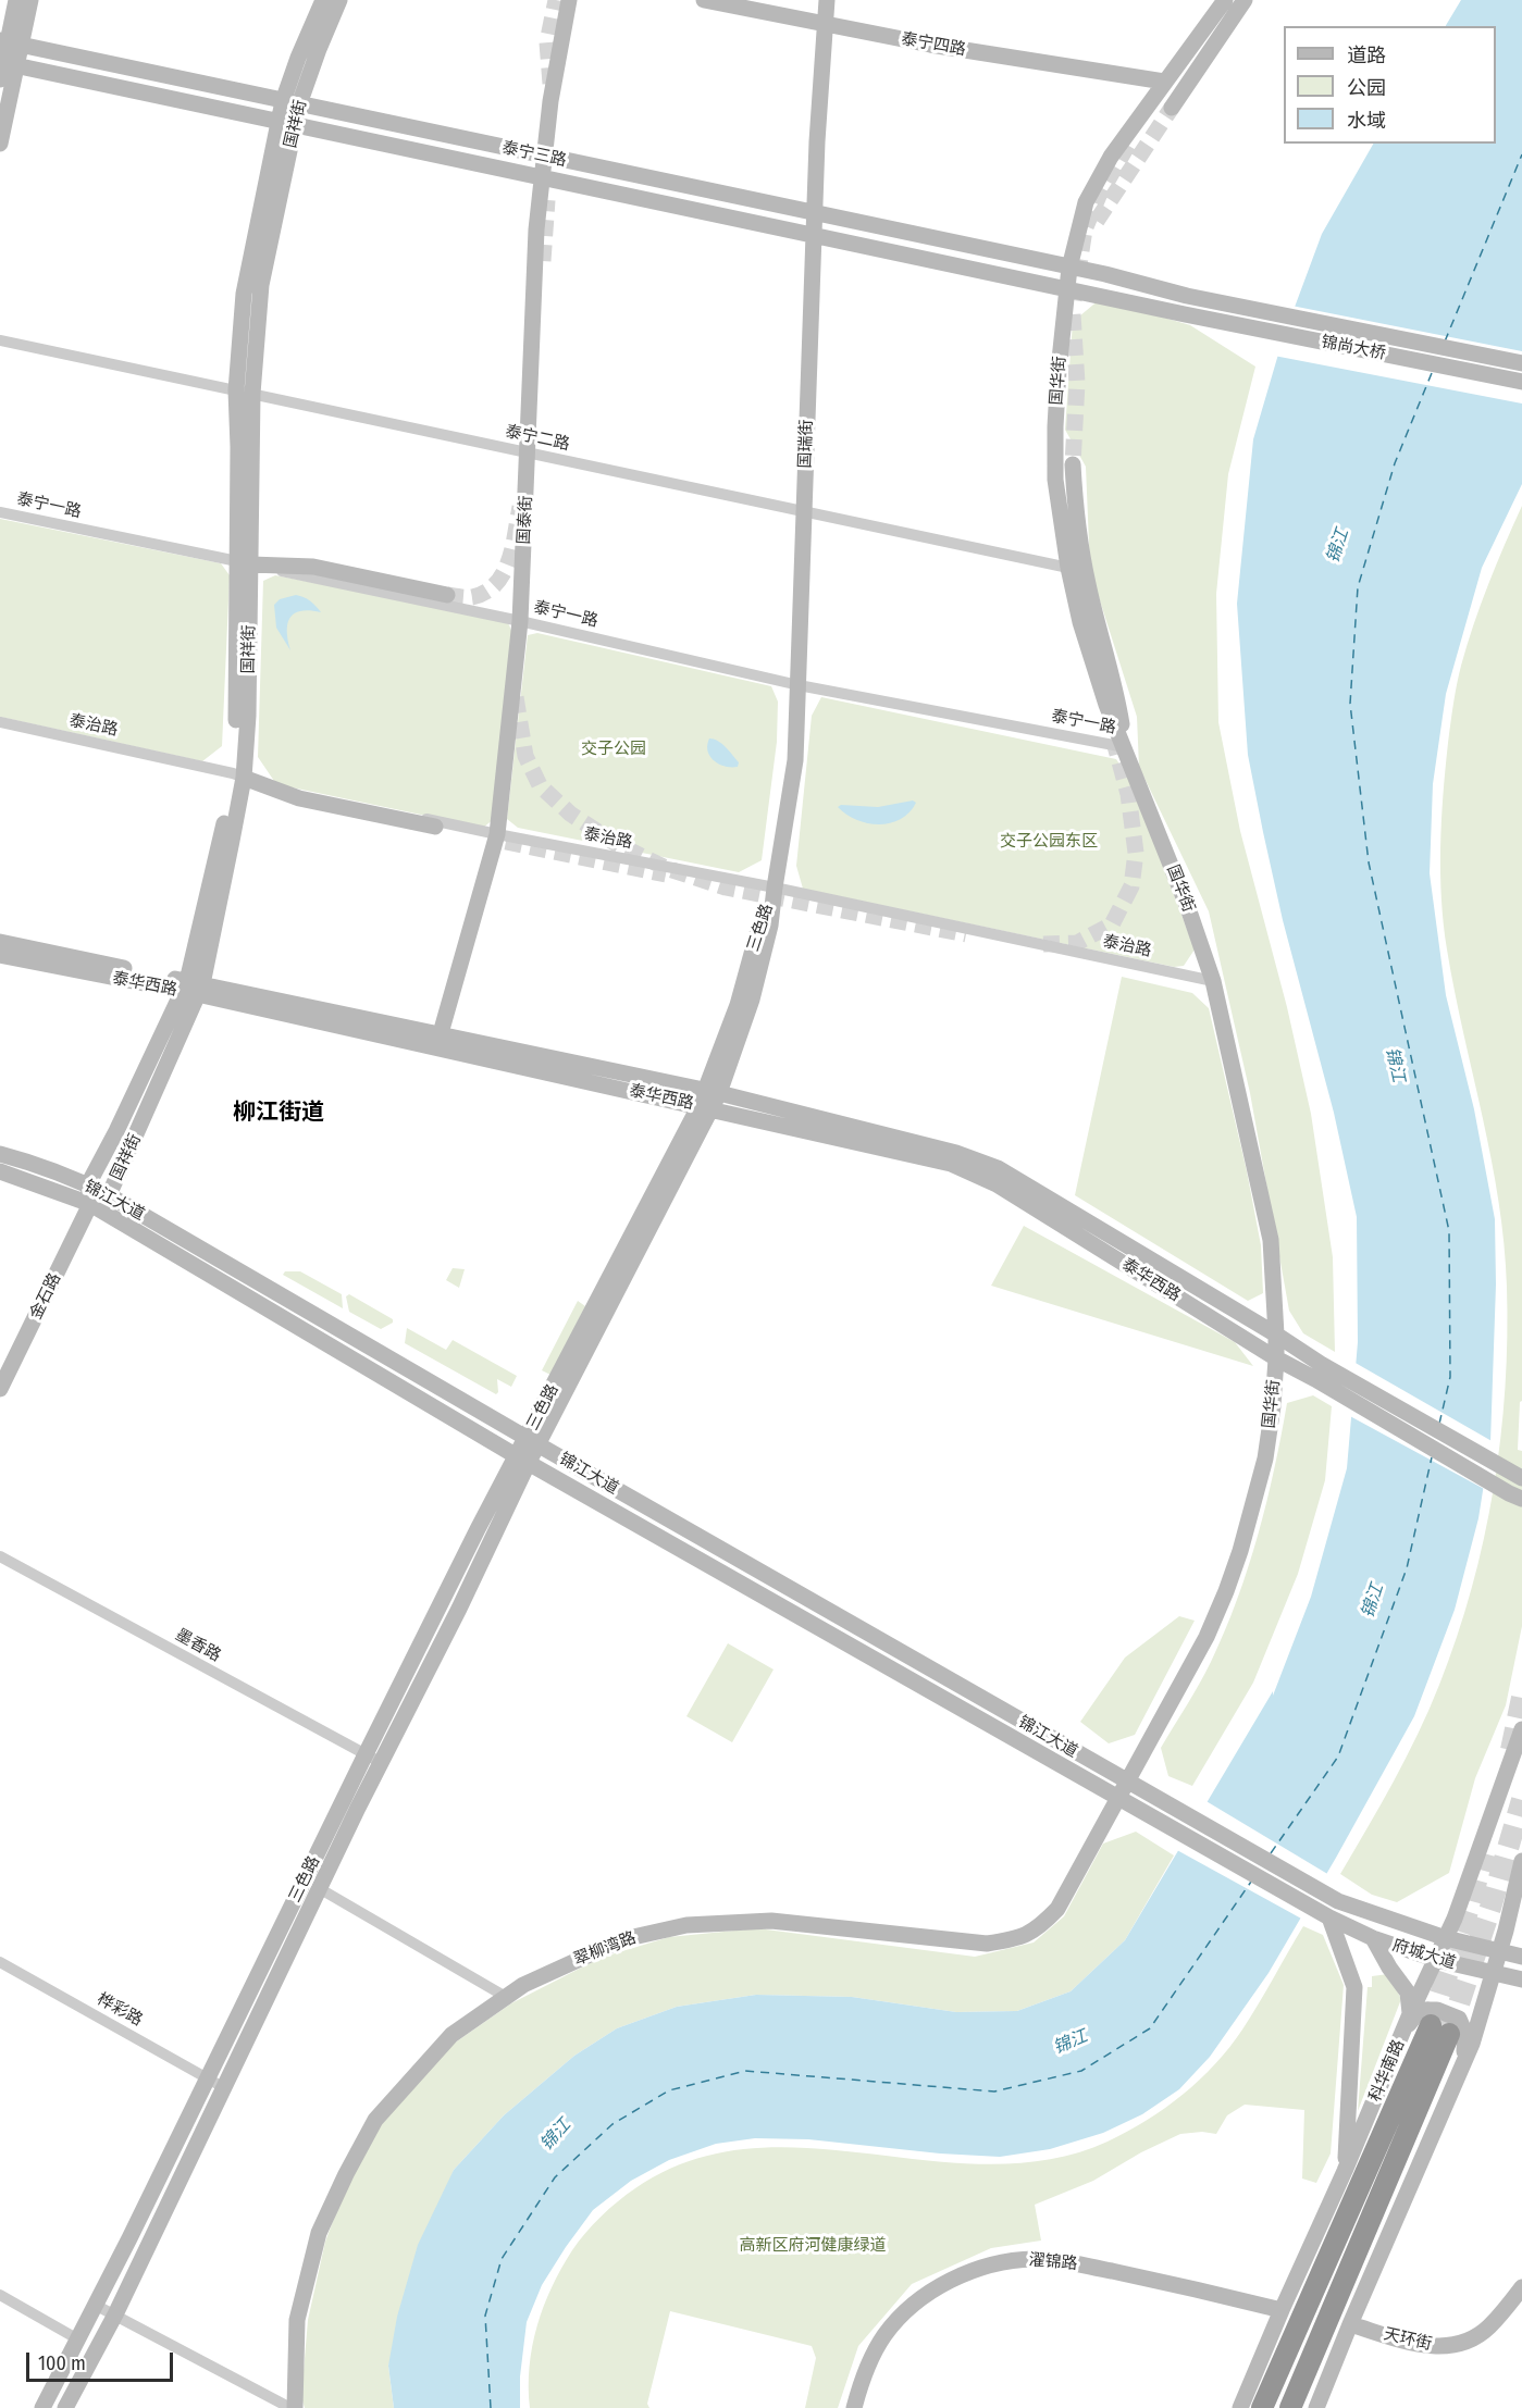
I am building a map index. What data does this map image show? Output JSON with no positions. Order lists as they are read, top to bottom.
{
  "streets": {
    "highway": ["科华南路"],
    "street": [
      "泰宁四路",
      "国祥街",
      "泰宁三路",
      "锦尚大桥",
      "国华街",
      "泰宁二路",
      "国瑞街",
      "泰宁一路",
      "国泰街",
      "泰治路",
      "三色路",
      "泰华西路",
      "锦江大道",
      "金石路",
      "墨香路",
      "翠柳湾路",
      "府城大道",
      "桦彩路",
      "濯锦路",
      "天环街"
    ]
  },
  "crossings": [
    ["泰宁四路", "国华街"],
    ["泰宁四路", "国瑞街"],
    ["国祥街", "泰宁三路"],
    ["国祥街", "泰宁二路"],
    ["国祥街", "泰宁一路"],
    ["国祥街", "泰治路"],
    ["国祥街", "泰华西路"],
    ["国祥街", "锦江大道"],
    ["国祥街", "金石路"],
    ["泰宁三路", "锦尚大桥"],
    ["泰宁三路", "国华街"],
    ["泰宁三路", "国瑞街"],
    ["泰宁三路", "国泰街"],
    ["锦尚大桥", "国华街"],
    ["国华街", "泰宁二路"],
    ["国华街", "泰宁一路"],
    ["国华街", "泰治路"],
    ["国华街", "泰华西路"],
    ["国华街", "锦江大道"],
    ["国华街", "翠柳湾路"],
    ["泰宁二路", "国瑞街"],
    ["泰宁二路", "国泰街"],
    ["国瑞街", "泰宁一路"],
    ["国瑞街", "泰治路"],
    ["国瑞街", "三色路"],
    ["泰宁一路", "国泰街"],
    ["国泰街", "泰治路"],
    ["国泰街", "泰华西路"],
    ["泰治路", "三色路"],
    ["三色路", "泰华西路"],
    ["三色路", "锦江大道"],
    ["三色路", "墨香路"],
    ["三色路", "桦彩路"],
    ["锦江大道", "金石路"],
    ["锦江大道", "翠柳湾路"],
    ["锦江大道", "府城大道"],
    ["府城大道", "科华南路"],
    ["科华南路", "濯锦路"]
  ],
  "districts": ["柳江街道"],
  "water": ["锦江"],
  "parks": ["交子公园", "交子公园东区", "高新区府河健康绿道"],
  "legend": ["道路", "公园", "水域"],
  "scale_bar": "100 m"
}
